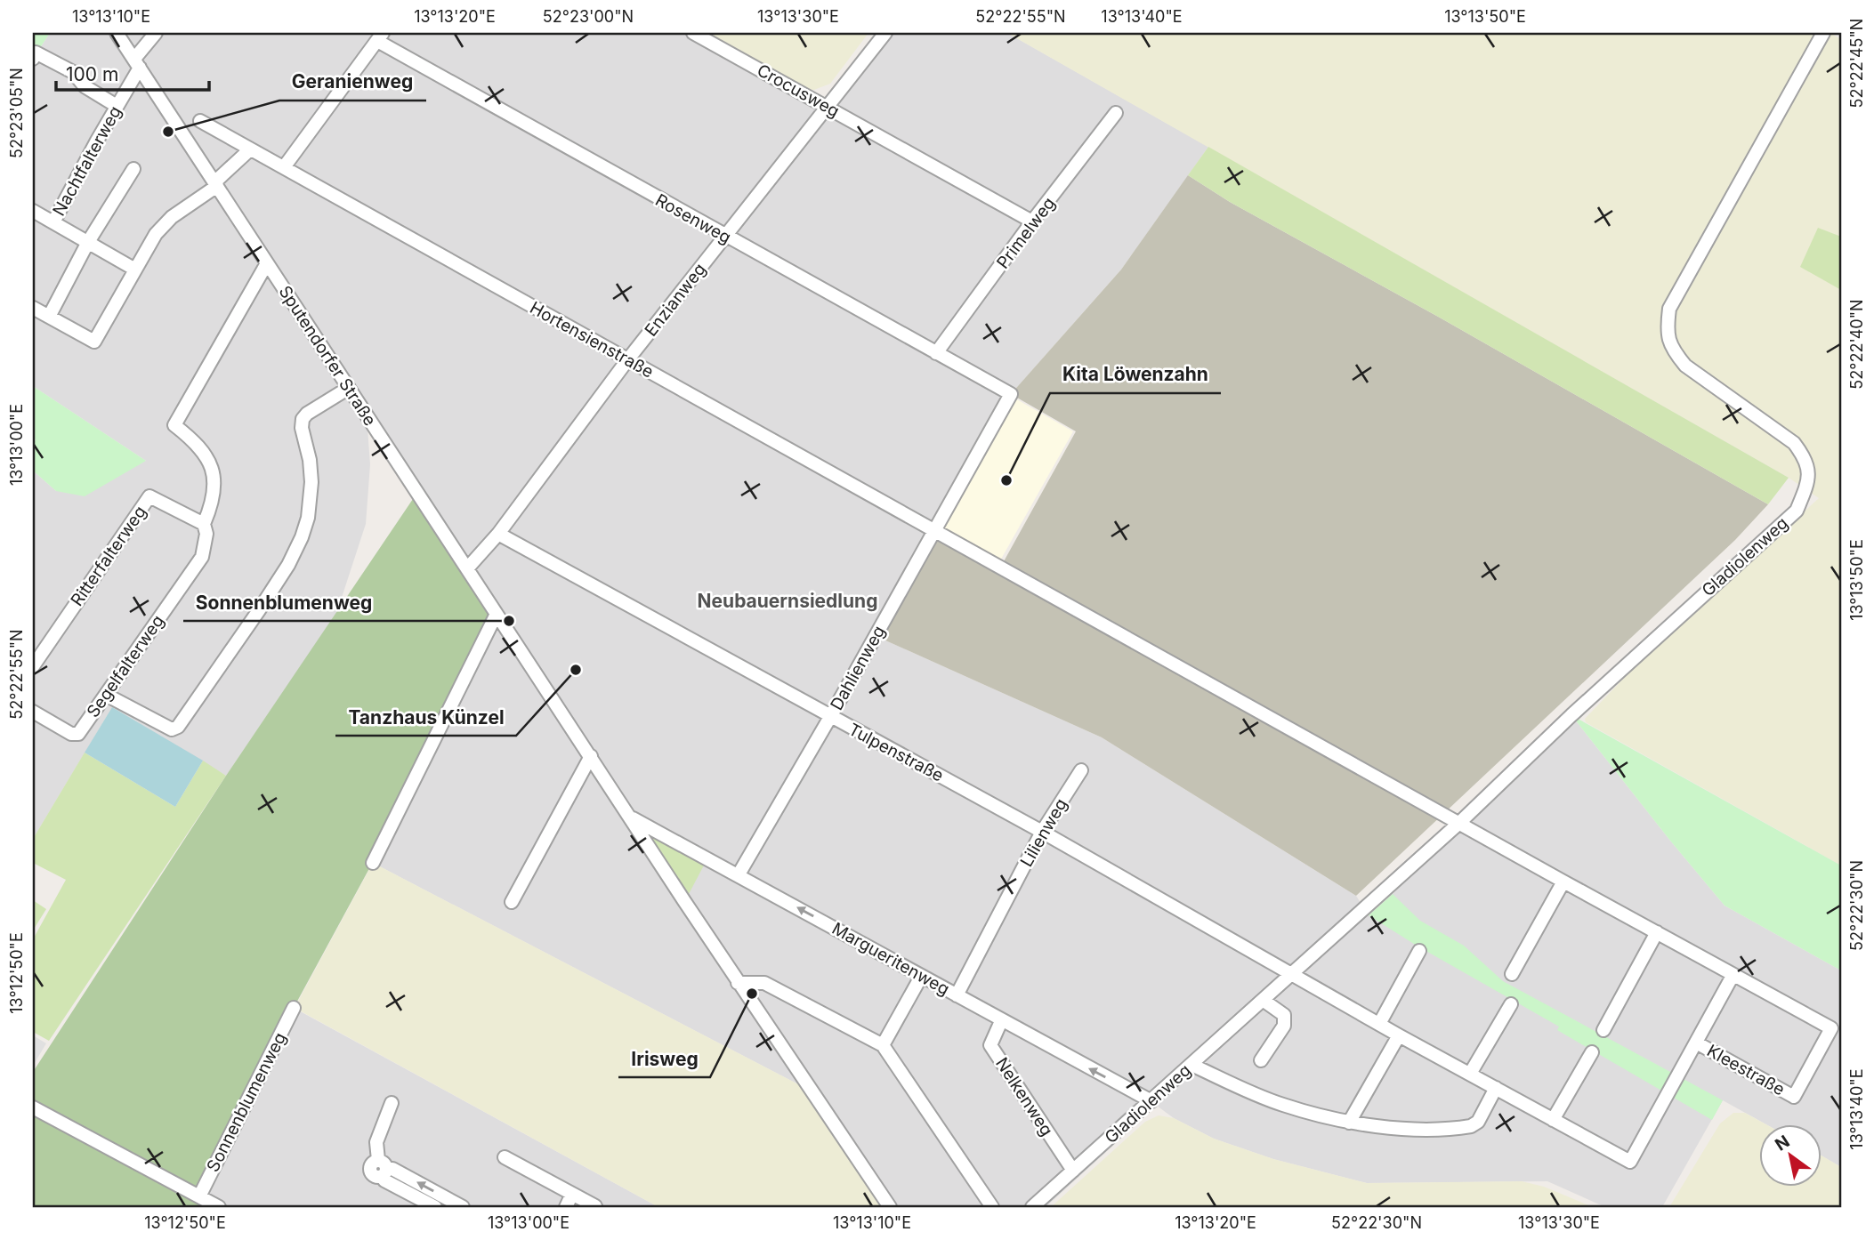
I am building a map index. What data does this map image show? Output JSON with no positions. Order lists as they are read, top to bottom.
{
  "streets": {
    "street": [
      "Crocusweg",
      "Nachtfalterweg",
      "Rosenweg",
      "Primelweg",
      "Enzianweg",
      "Hortensienstraße",
      "Sputendorfer Straße",
      "Ritterfalterweg",
      "Gladiolenweg",
      "Segelfalterweg",
      "Dahlienweg",
      "Tulpenstraße",
      "Lilienweg",
      "Margueritenweg",
      "Kleestraße",
      "Nelkenweg",
      "Sonnenblumenweg"
    ]
  },
  "crossings": [
    ["Crocusweg", "Primelweg"],
    ["Crocusweg", "Enzianweg"],
    ["Nachtfalterweg", "Sputendorfer Straße"],
    ["Rosenweg", "Primelweg"],
    ["Rosenweg", "Enzianweg"],
    ["Rosenweg", "Dahlienweg"],
    ["Enzianweg", "Hortensienstraße"],
    ["Enzianweg", "Sputendorfer Straße"],
    ["Enzianweg", "Tulpenstraße"],
    ["Hortensienstraße", "Gladiolenweg"],
    ["Hortensienstraße", "Dahlienweg"],
    ["Hortensienstraße", "Kleestraße"],
    ["Sputendorfer Straße", "Segelfalterweg"],
    ["Sputendorfer Straße", "Margueritenweg"],
    ["Ritterfalterweg", "Segelfalterweg"],
    ["Gladiolenweg", "Tulpenstraße"],
    ["Gladiolenweg", "Margueritenweg"],
    ["Gladiolenweg", "Nelkenweg"],
    ["Dahlienweg", "Tulpenstraße"],
    ["Dahlienweg", "Margueritenweg"],
    ["Tulpenstraße", "Lilienweg"],
    ["Tulpenstraße", "Kleestraße"],
    ["Lilienweg", "Margueritenweg"],
    ["Margueritenweg", "Nelkenweg"]
  ],
  "districts": ["Neubauernsiedlung"],
  "places": [
    "Geranienweg",
    "Kita Löwenzahn",
    "Sonnenblumenweg",
    "Tanzhaus Künzel",
    "Irisweg"
  ],
  "scale_bar": "100 m",
  "north": "top left",
  "coordinates": [
    "13°13'10\"E",
    "13°13'20\"E",
    "52°23'00\"N",
    "13°13'30\"E",
    "52°22'55\"N",
    "13°13'40\"E",
    "13°13'50\"E",
    "52°22'45\"N",
    "52°23'05\"N",
    "52°22'40\"N",
    "13°13'00\"E",
    "52°22'30\"N",
    "13°12'50\"E"
  ]
}
